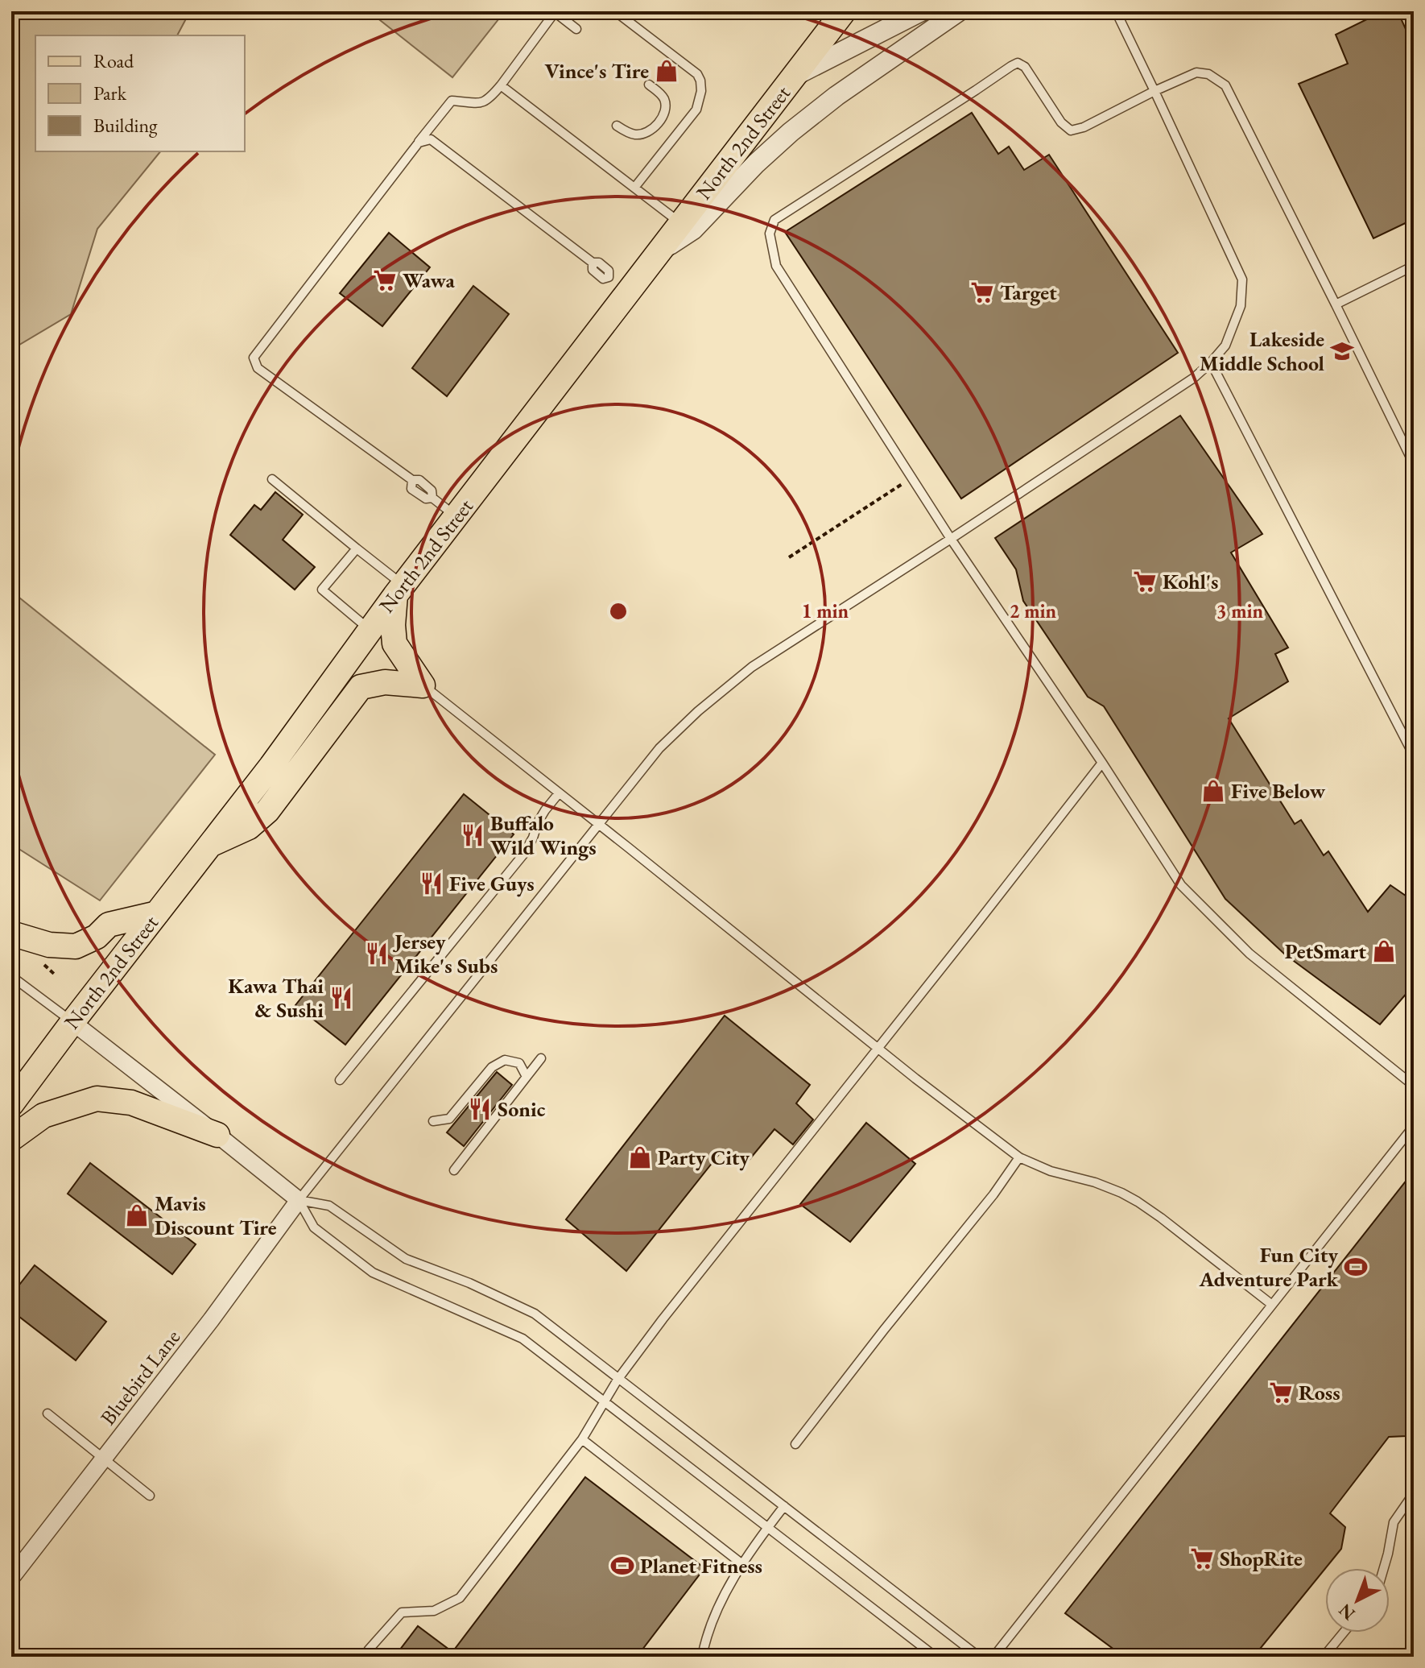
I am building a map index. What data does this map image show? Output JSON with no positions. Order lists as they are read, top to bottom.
{
  "streets": {
    "main road": ["North 2nd Street"],
    "street": ["Bluebird Lane"]
  },
  "places": {
    "shop": [
      "Vince's Tire",
      "Five Below",
      "PetSmart",
      "Party City",
      "Mavis Discount Tire"
    ],
    "supermarket": [
      "Wawa",
      "Target",
      "Kohl's",
      "Ross",
      "ShopRite"
    ],
    "school or university": ["Lakeside Middle School"],
    "restaurant": [
      "Buffalo Wild Wings",
      "Five Guys",
      "Jersey Mike's Subs",
      "Kawa Thai & Sushi",
      "Sonic"
    ],
    "sports": ["Fun City Adventure Park", "Planet Fitness"]
  },
  "legend": ["Road", "Park", "Building"],
  "north": "bottom left",
  "rings": ["1 min", "2 min", "3 min"]
}
